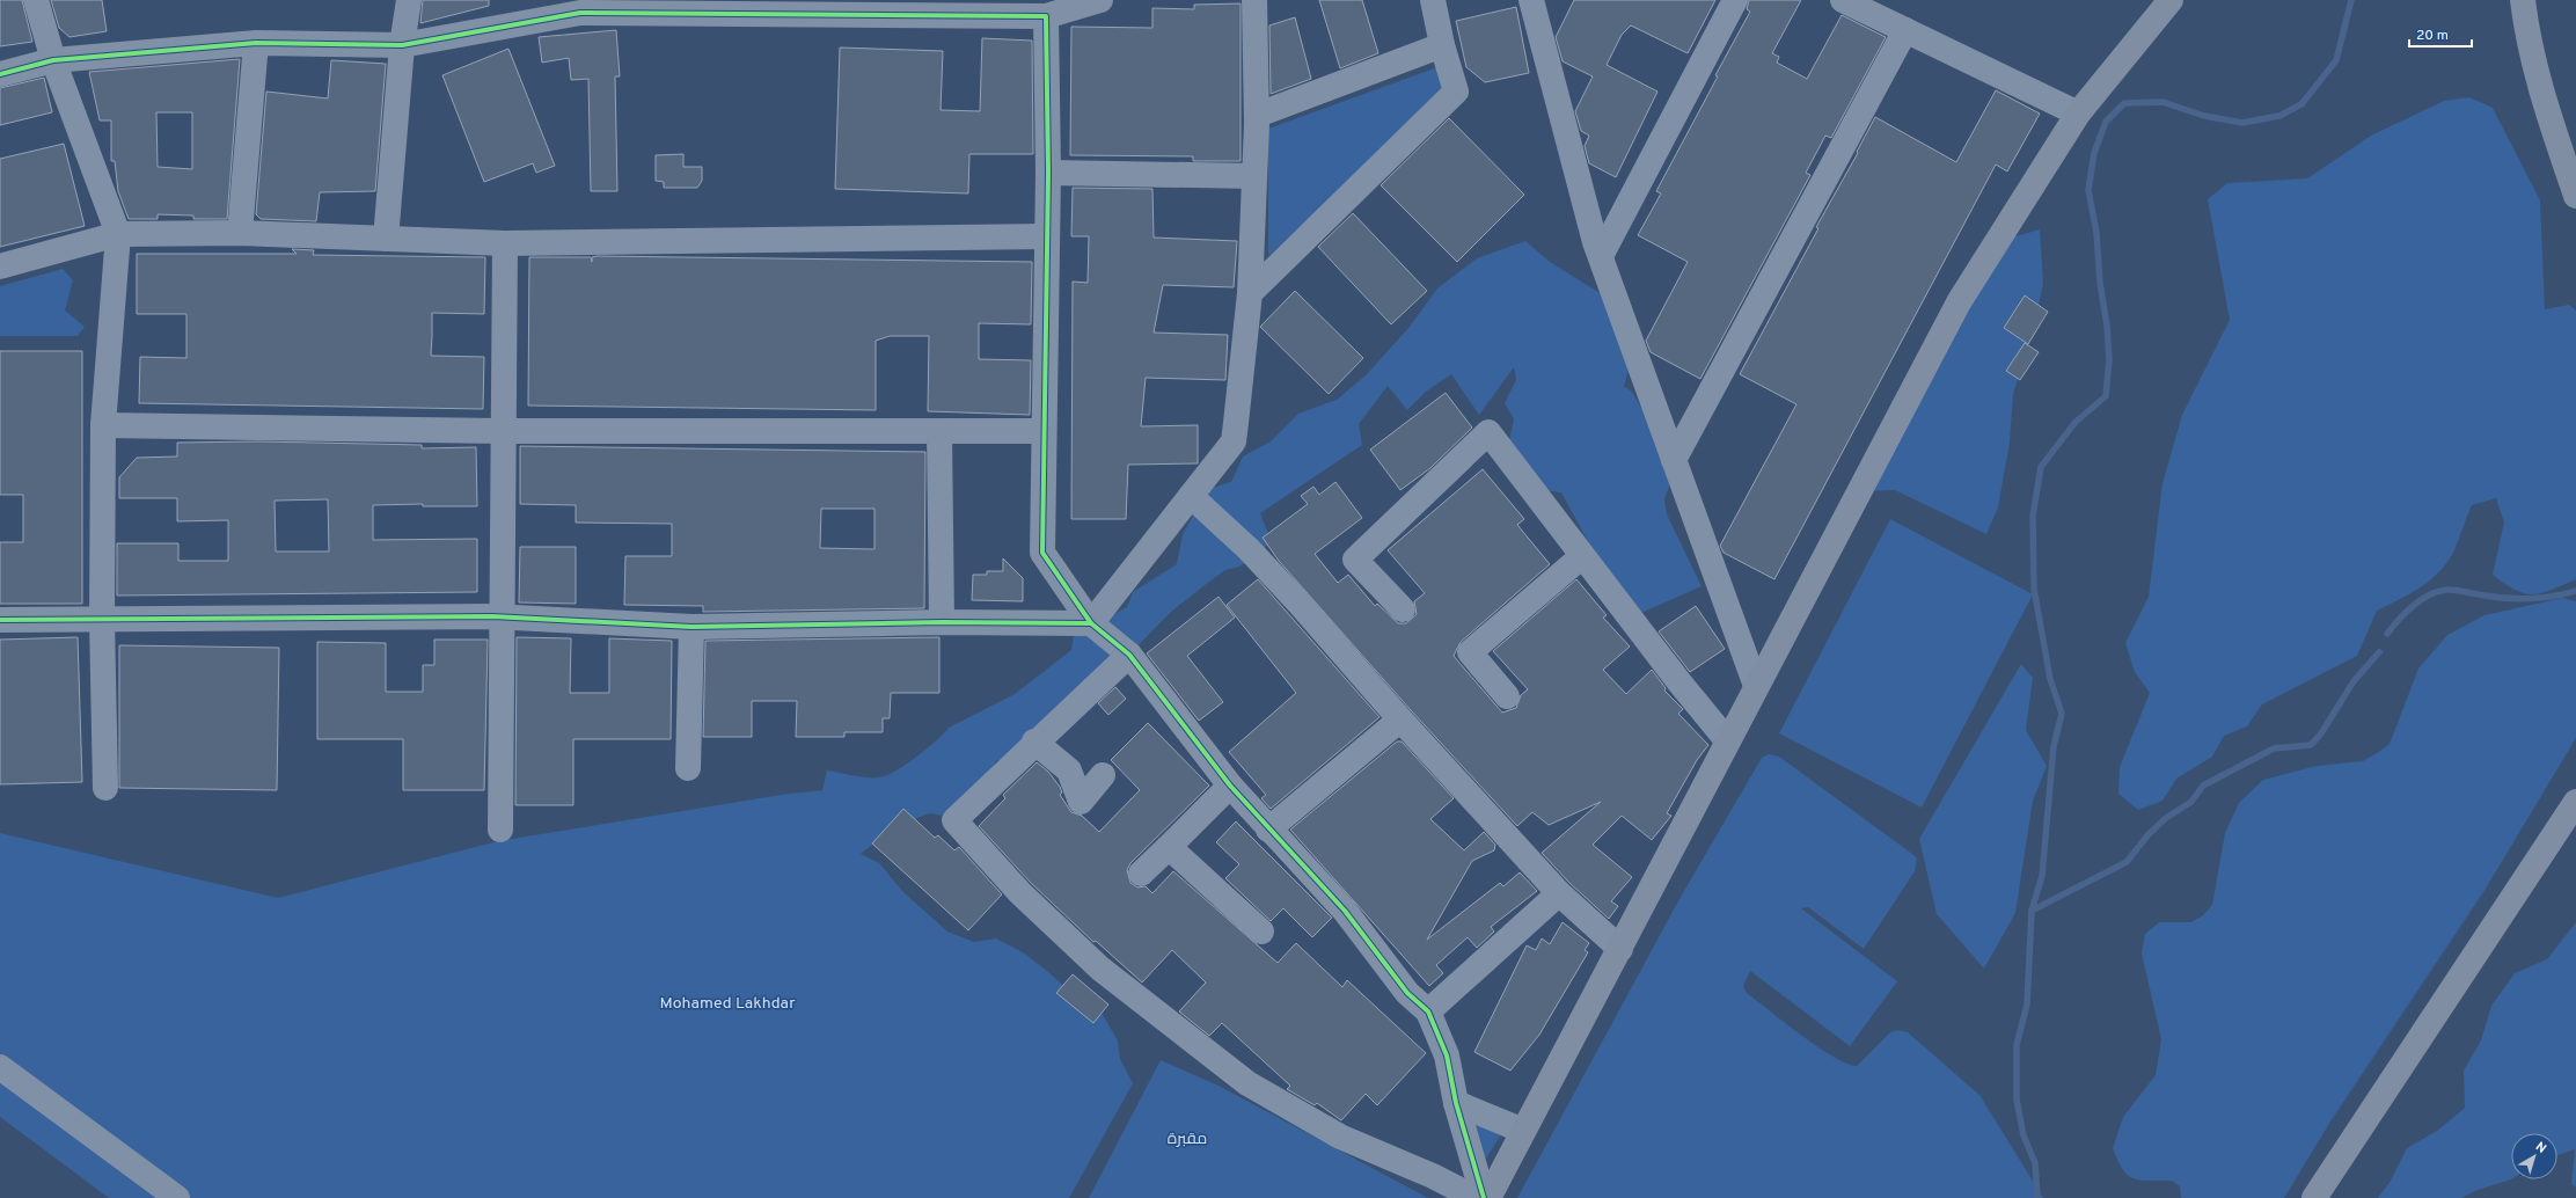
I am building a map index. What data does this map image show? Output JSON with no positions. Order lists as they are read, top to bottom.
{
  "parks": ["Mohamed Lakhdar", "مقبرة"],
  "scale_bar": "20 m",
  "north": "top right"
}
